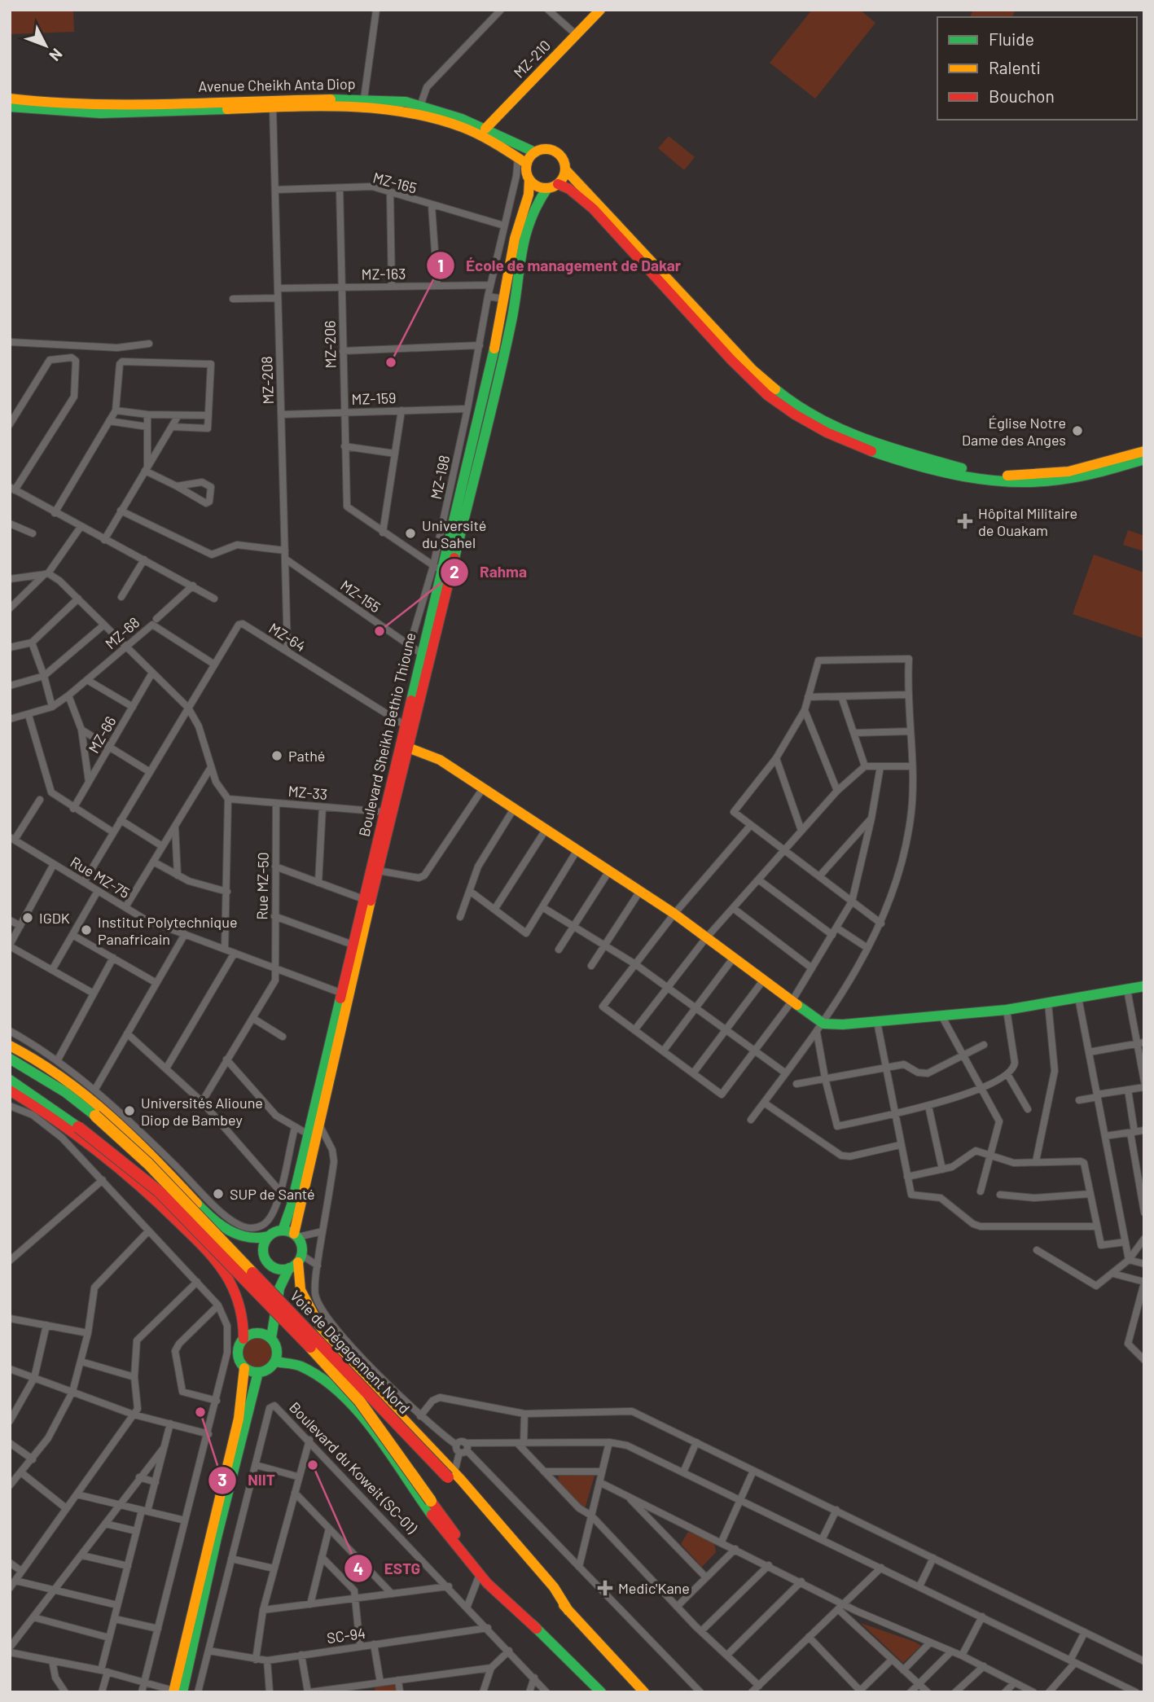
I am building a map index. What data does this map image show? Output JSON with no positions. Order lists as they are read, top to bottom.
{
  "streets": {
    "main road": [
      "MZ-210",
      "Avenue Cheikh Anta Diop",
      "Boulevard Sheikh Bethio Thioune",
      "Voie de Dégagement Nord"
    ],
    "street": [
      "MZ-165",
      "MZ-163",
      "MZ-206",
      "MZ-208",
      "MZ-159",
      "MZ-198",
      "MZ-155",
      "MZ-68",
      "MZ-64",
      "MZ-66",
      "MZ-33",
      "Rue MZ-75",
      "Rue MZ-50",
      "Boulevard du Koweit (SC-01)",
      "SC-94"
    ]
  },
  "crossings": [
    ["MZ-210", "Avenue Cheikh Anta Diop"],
    ["Avenue Cheikh Anta Diop", "MZ-208"],
    ["Avenue Cheikh Anta Diop", "MZ-198"],
    ["Avenue Cheikh Anta Diop", "Boulevard Sheikh Bethio Thioune"],
    ["MZ-165", "MZ-206"],
    ["MZ-165", "MZ-208"],
    ["MZ-165", "MZ-198"],
    ["MZ-163", "MZ-206"],
    ["MZ-163", "MZ-208"],
    ["MZ-163", "MZ-198"],
    ["MZ-206", "MZ-159"],
    ["MZ-208", "MZ-159"],
    ["MZ-208", "MZ-155"],
    ["MZ-208", "MZ-64"],
    ["MZ-159", "MZ-198"],
    ["MZ-198", "MZ-155"],
    ["MZ-198", "Boulevard Sheikh Bethio Thioune"],
    ["MZ-155", "Boulevard Sheikh Bethio Thioune"],
    ["MZ-68", "MZ-64"],
    ["MZ-64", "Boulevard Sheikh Bethio Thioune"],
    ["MZ-64", "Rue MZ-75"],
    ["Boulevard Sheikh Bethio Thioune", "MZ-33"],
    ["Boulevard Sheikh Bethio Thioune", "Rue MZ-75"],
    ["MZ-33", "Rue MZ-50"],
    ["Rue MZ-75", "Rue MZ-50"],
    ["Boulevard du Koweit (SC-01)", "SC-94"]
  ],
  "places": {
    "other": [
      "École de management de Dakar",
      "Église Notre Dame des Anges",
      "Université du Sahel",
      "Rahma",
      "Pathé",
      "IGDK",
      "Institut Polytechnique Panafricain",
      "Universités Alioune Diop de Bambey",
      "SUP de Santé",
      "NIIT",
      "ESTG"
    ],
    "health": ["Hôpital Militaire de Ouakam", "Medic'Kane"]
  },
  "legend": ["Fluide", "Ralenti", "Bouchon"],
  "north": "bottom right"
}
